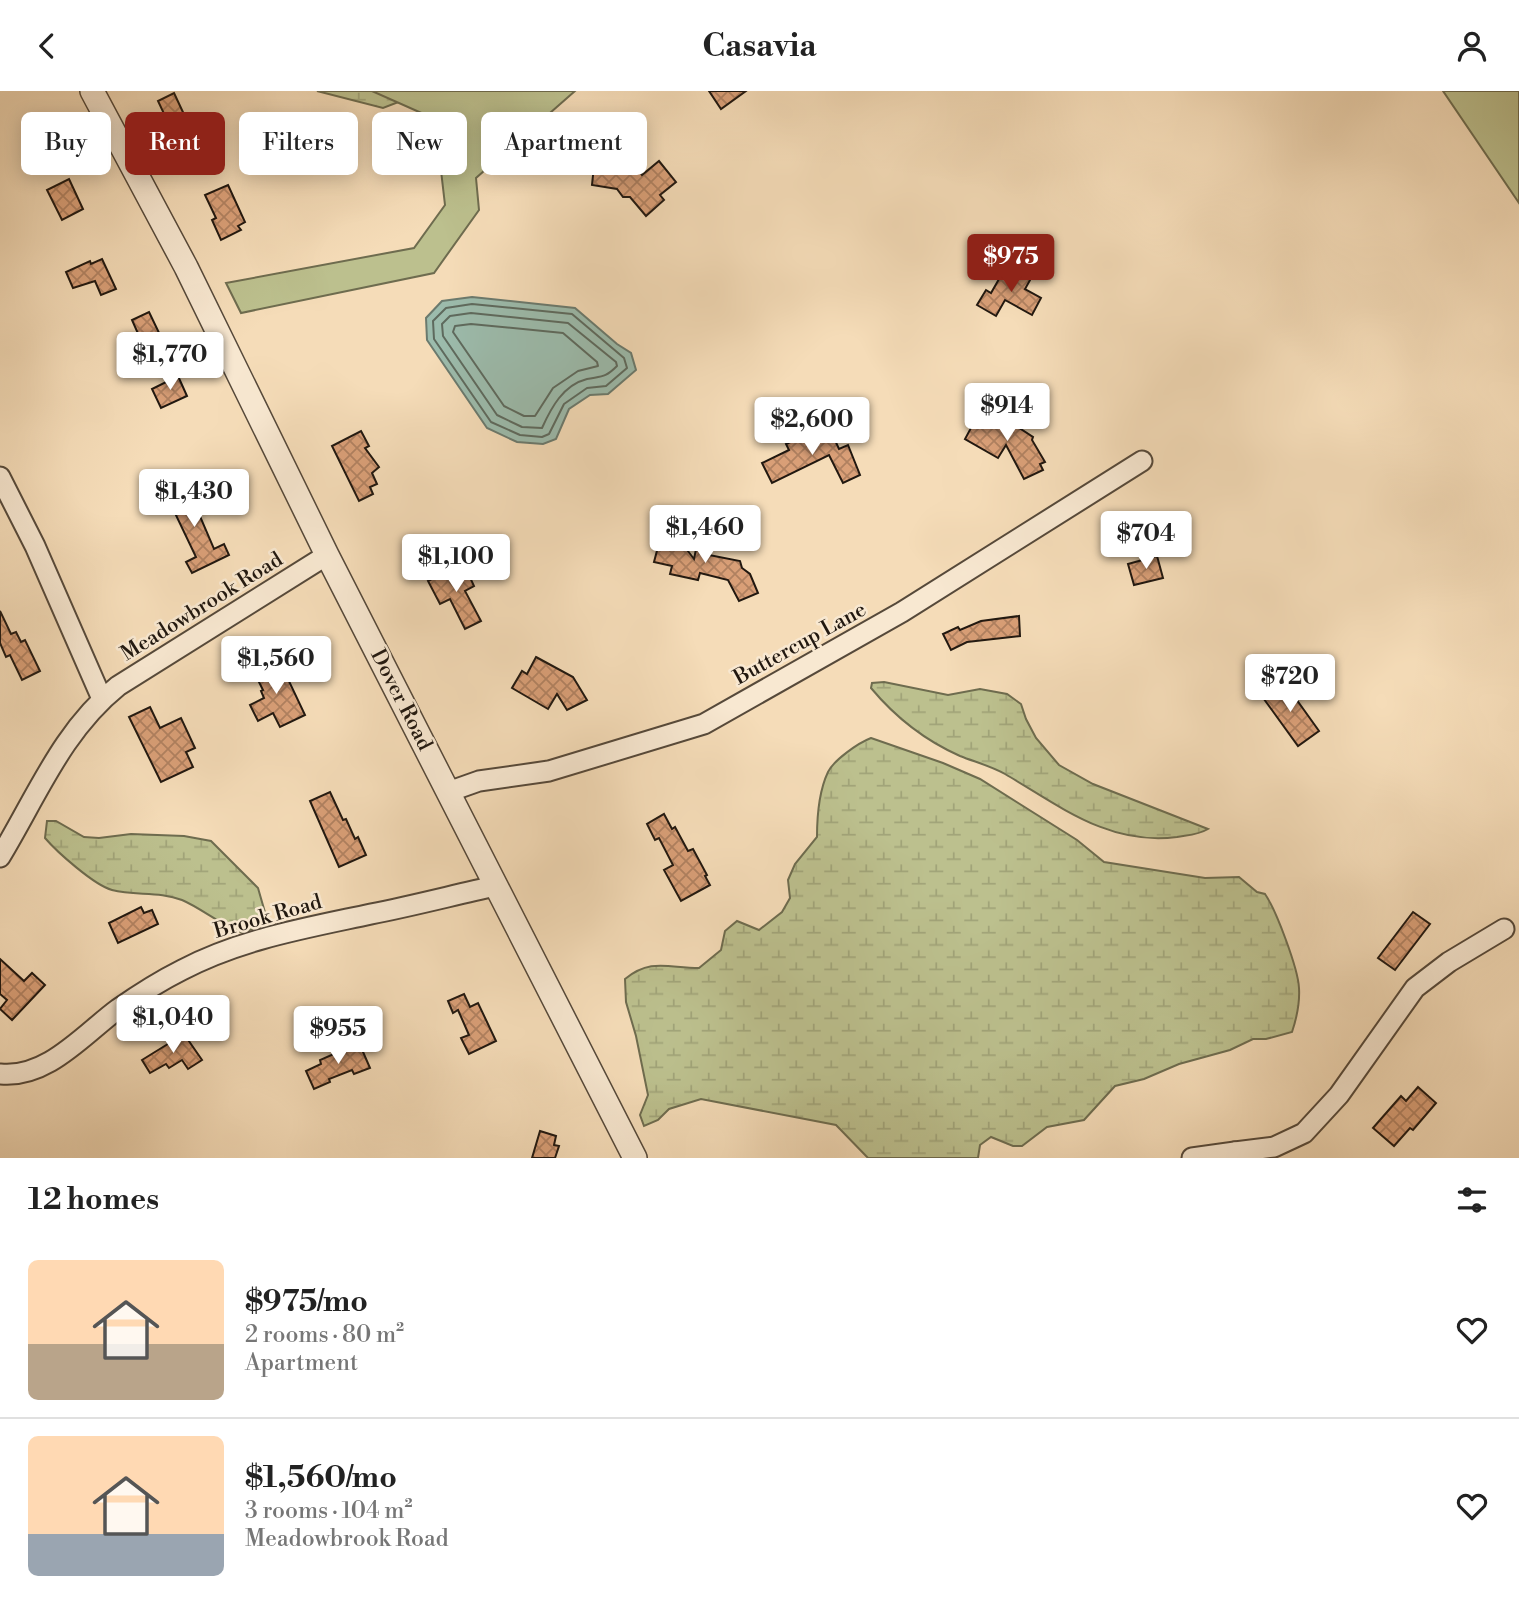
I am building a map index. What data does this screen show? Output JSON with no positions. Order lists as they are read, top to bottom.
{
  "streets": {
    "street": [
      "Meadowbrook Road",
      "Buttercup Lane",
      "Dover Road",
      "Brook Road"
    ]
  },
  "crossings": [
    ["Meadowbrook Road", "Dover Road"],
    ["Buttercup Lane", "Dover Road"],
    ["Dover Road", "Brook Road"]
  ],
  "page": {
    "header": "Casavia",
    "chip": [
      "Buy",
      "Rent",
      "Filters",
      "New",
      "Apartment"
    ],
    "price": [
      "$975",
      "$1,770",
      "$914",
      "$2,600",
      "$1,430",
      "$1,460",
      "$704",
      "$1,100",
      "$1,560",
      "$720",
      "$1,040",
      "$955"
    ],
    "heading": "12 homes",
    "list": [
      {
        "name": "$975/mo",
        "note": "2 rooms · 80 m² · Apartment"
      },
      {
        "name": "$1,560/mo",
        "note": "3 rooms · 104 m² · Meadowbrook Road"
      }
    ]
  }
}
